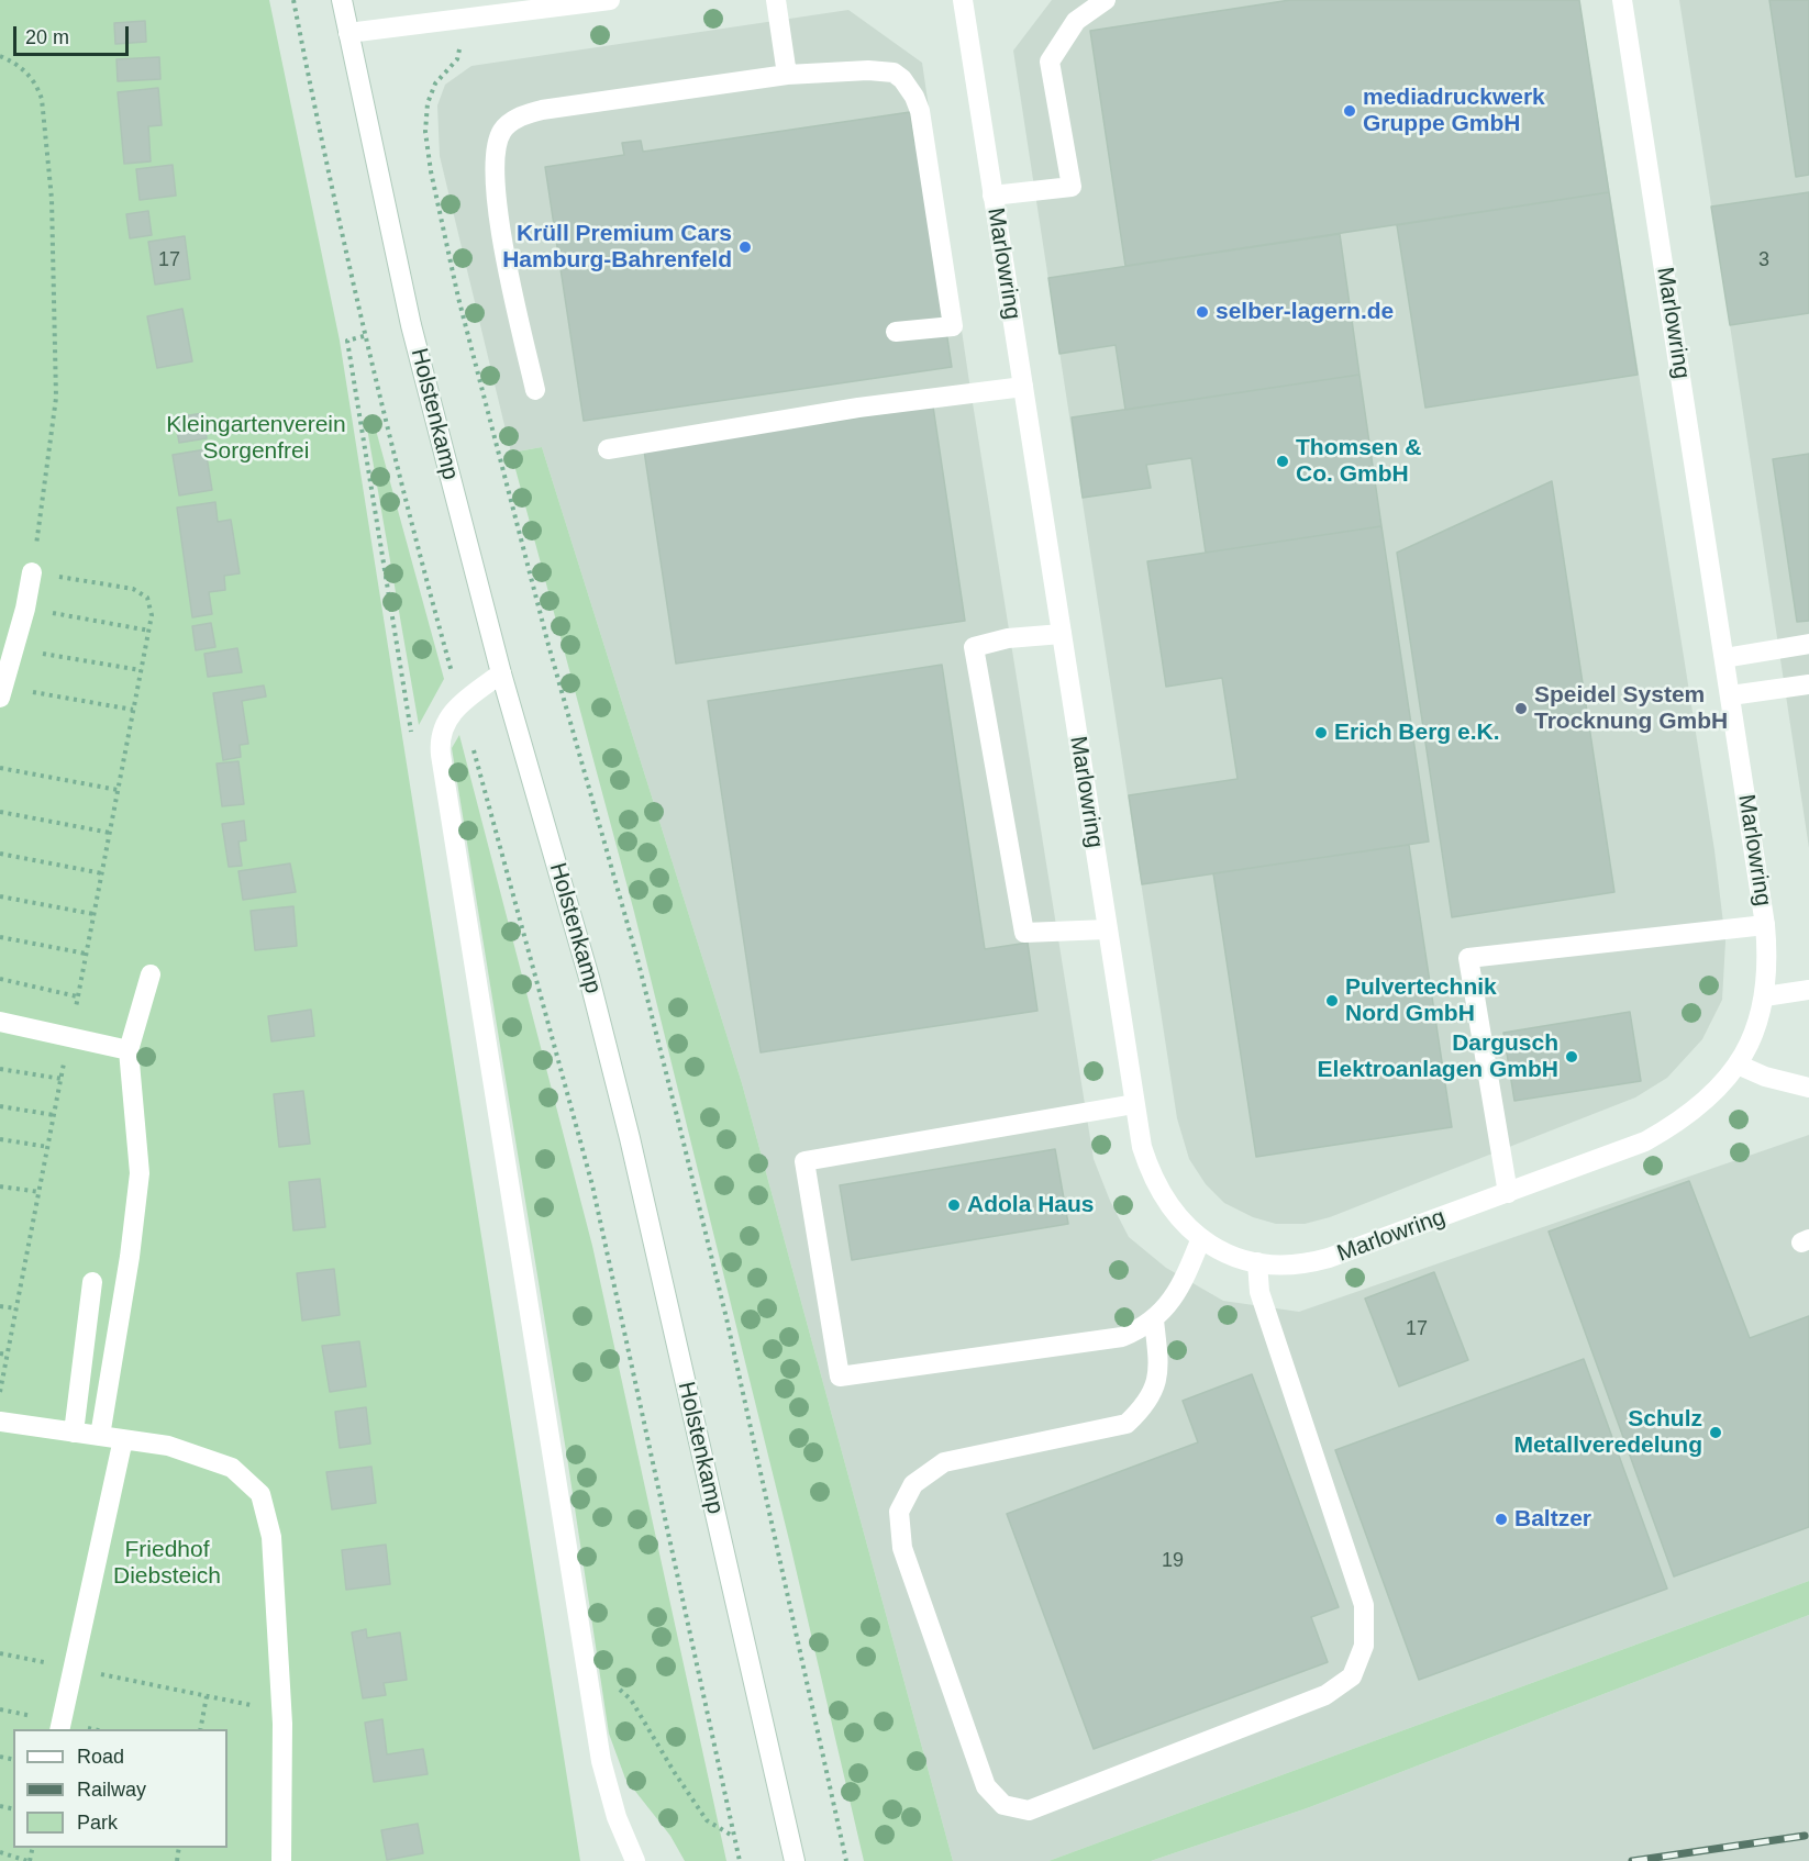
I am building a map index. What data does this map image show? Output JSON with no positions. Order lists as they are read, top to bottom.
{
  "streets": {
    "street": ["Marlowring", "Holstenkamp"]
  },
  "parks": ["Kleingartenverein Sorgenfrei", "Friedhof Diebsteich"],
  "places": [
    "mediadruckwerk Gruppe GmbH",
    "Krüll Premium Cars Hamburg-Bahrenfeld",
    "selber-lagern.de",
    "Thomsen & Co. GmbH",
    "Speidel System Trocknung GmbH",
    "Erich Berg e.K.",
    "Pulvertechnik Nord GmbH",
    "Dargusch Elektroanlagen GmbH",
    "Adola Haus",
    "Schulz Metallveredelung",
    "Baltzer"
  ],
  "house_numbers": [
    "17",
    "3",
    "17",
    "19"
  ],
  "legend": ["Road", "Railway", "Park"],
  "scale_bar": "20 m"
}
